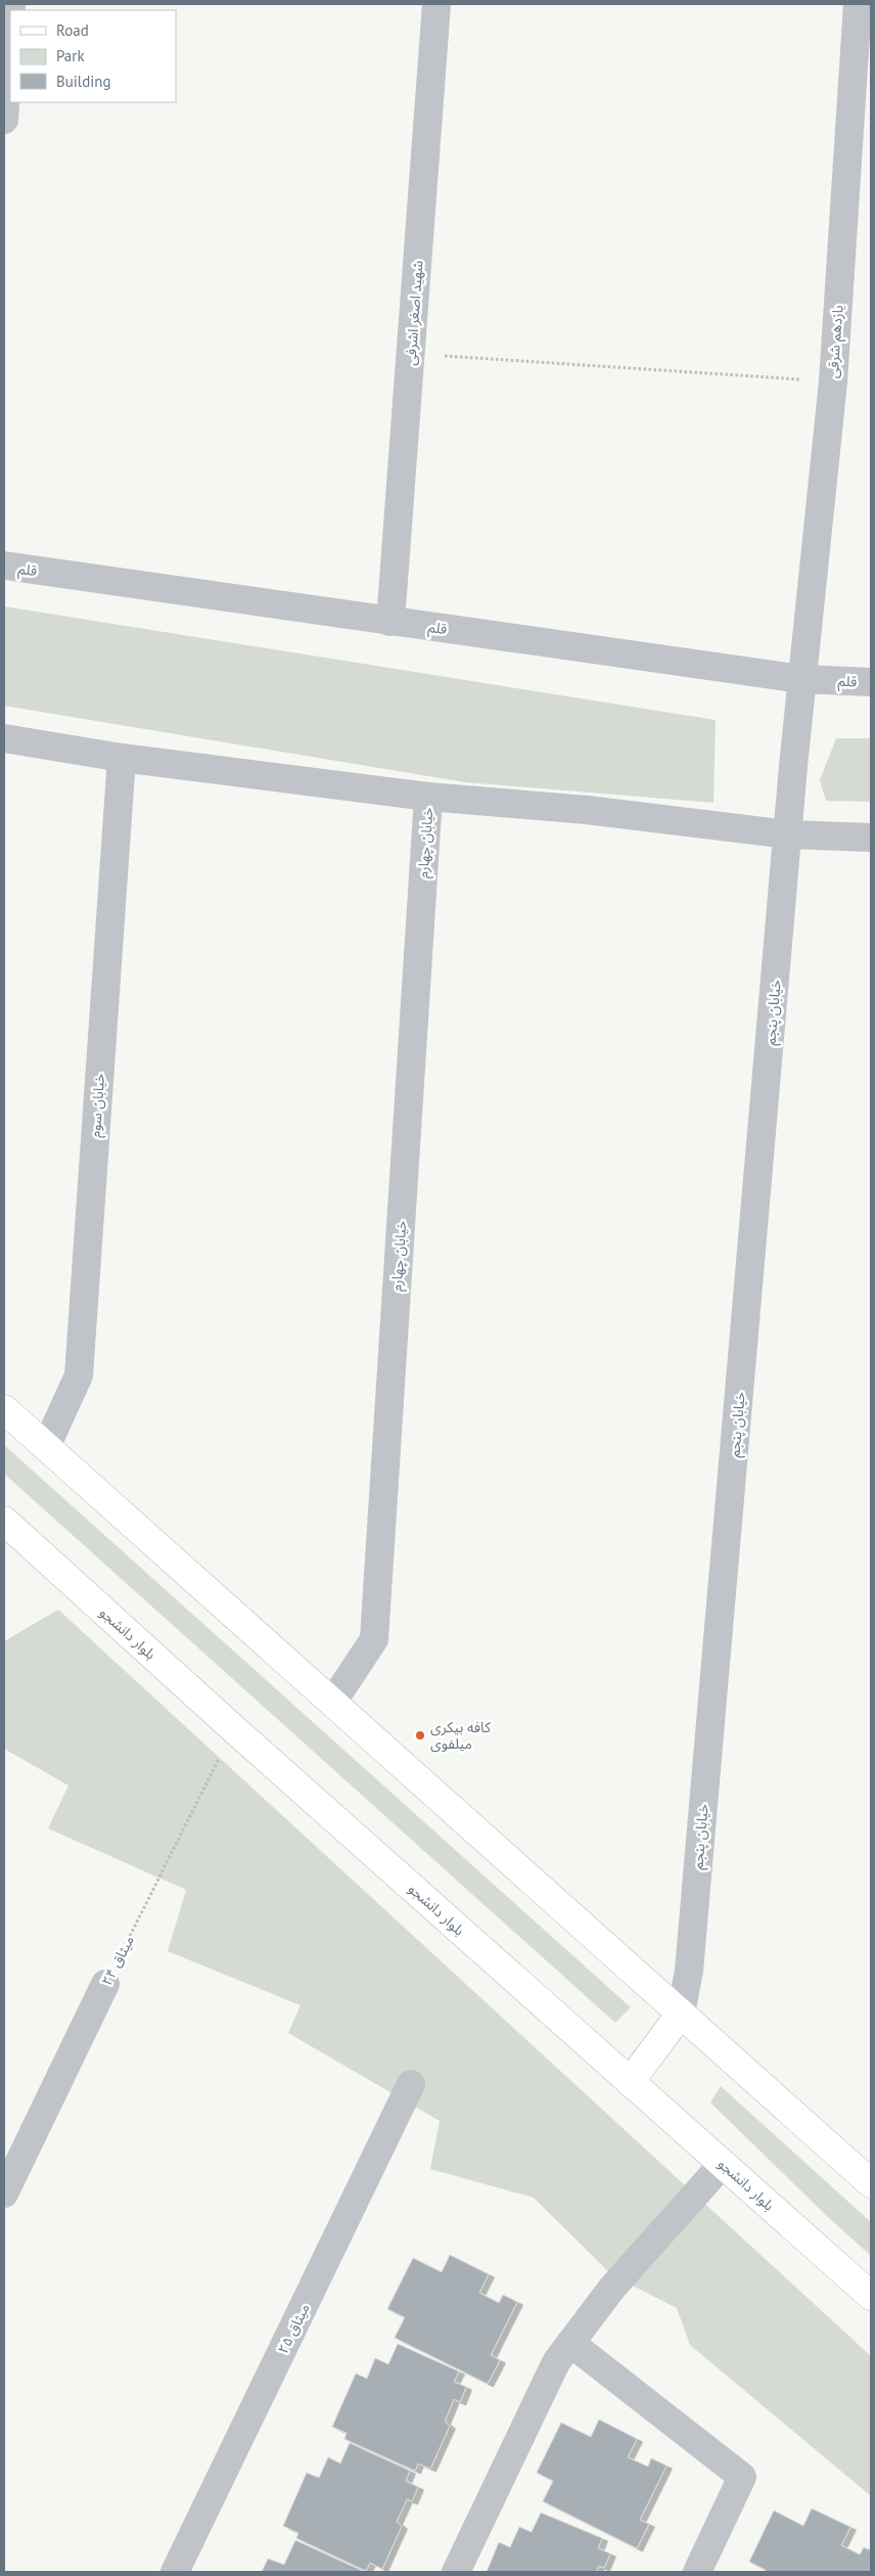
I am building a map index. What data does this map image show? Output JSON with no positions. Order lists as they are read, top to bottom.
{
  "streets": {
    "main road": ["بلوار دانشجو"],
    "street": [
      "شهید اصغر اشرفی",
      "یازدهم شرقی",
      "قلم",
      "خیابان چهارم",
      "خیابان پنجم",
      "خیابان سوم",
      "میثاق ۲۴",
      "میثاق ۲۵"
    ]
  },
  "crossings": [
    ["شهید اصغر اشرفی", "قلم"],
    ["یازدهم شرقی", "قلم"],
    ["یازدهم شرقی", "خیابان پنجم"],
    ["بلوار دانشجو", "میثاق ۲۴"]
  ],
  "places": ["کافه بیکری میلفوی"],
  "legend": ["Road", "Park", "Building"]
}
